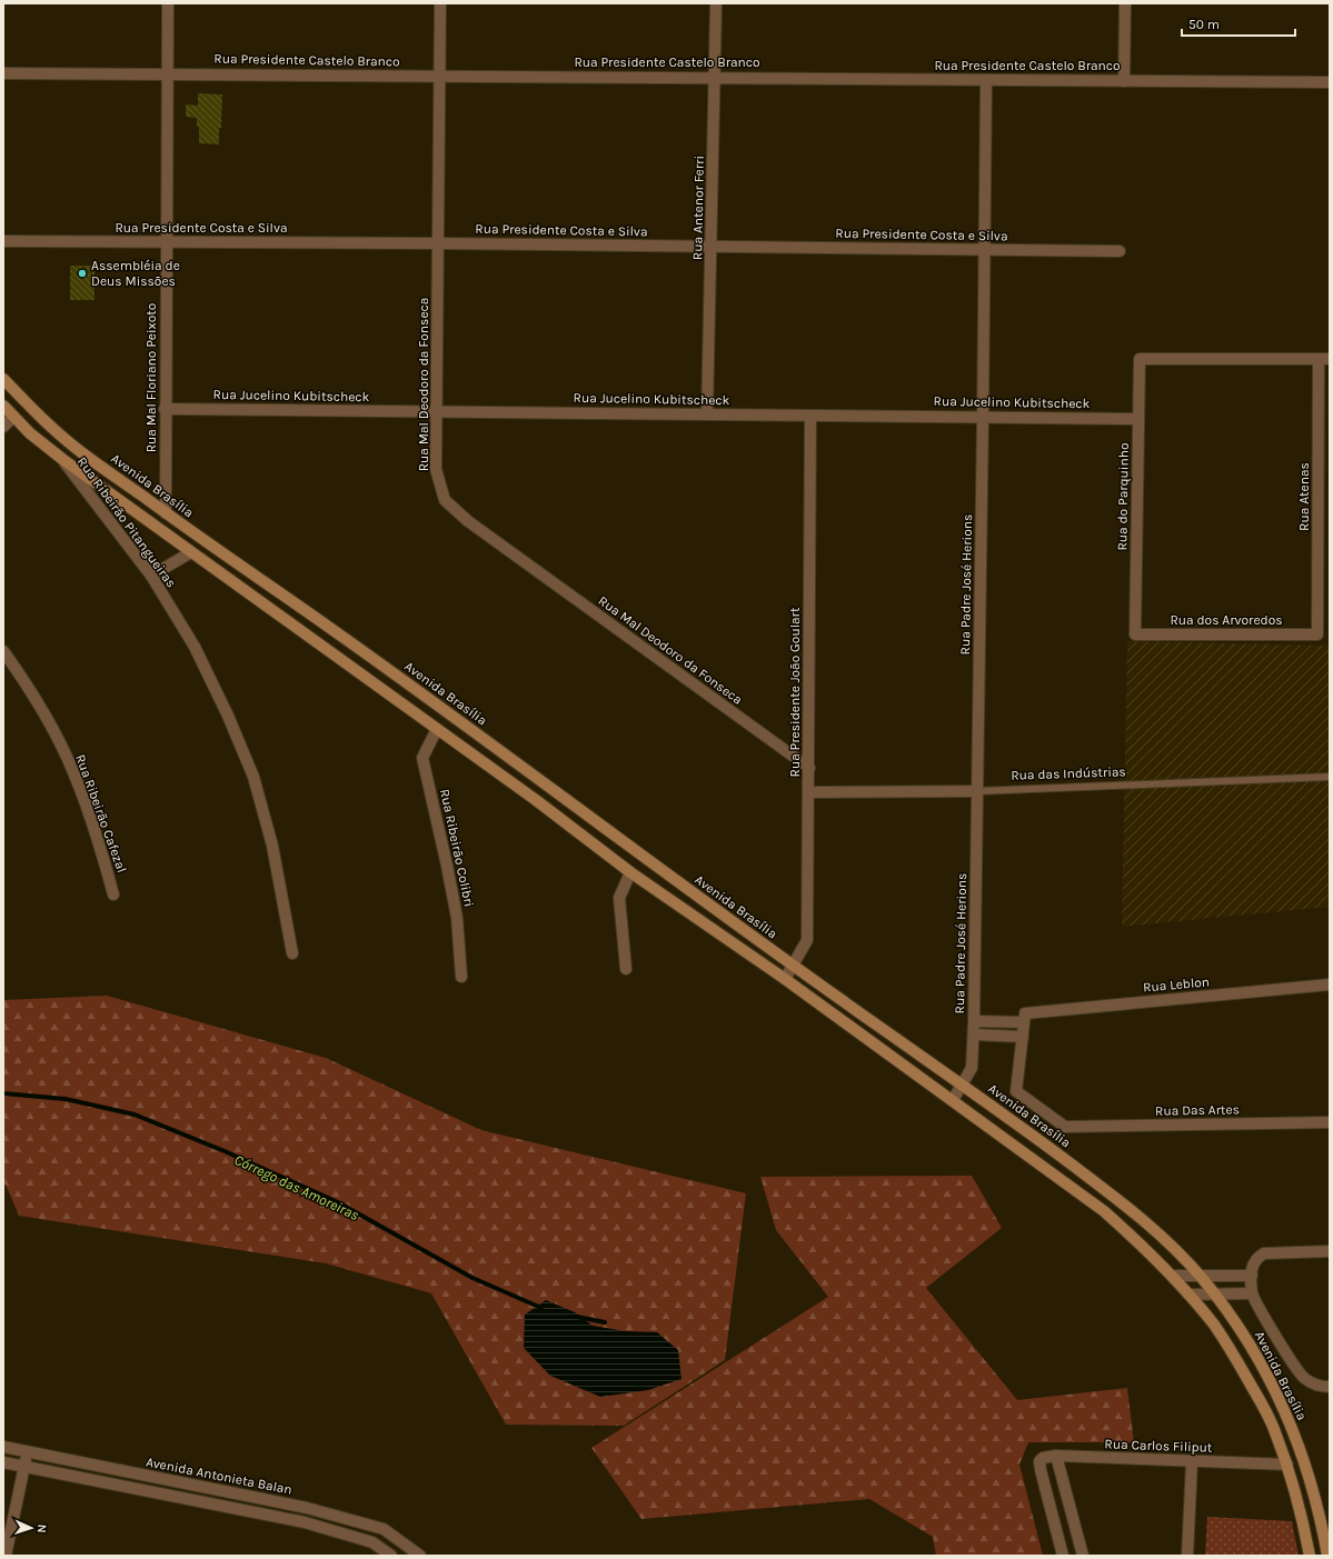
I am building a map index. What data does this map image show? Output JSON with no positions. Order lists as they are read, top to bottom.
{
  "streets": {
    "main road": ["Avenida Brasília"],
    "street": [
      "Rua Presidente Castelo Branco",
      "Rua Antenor Ferri",
      "Rua Presidente Costa e Silva",
      "Rua Mal Floriano Peixoto",
      "Rua Mal Deodoro da Fonseca",
      "Rua Jucelino Kubitscheck",
      "Rua do Parquinho",
      "Rua Atenas",
      "Rua Ribeirão Pitangueiras",
      "Rua Padre José Herions",
      "Rua dos Arvoredos",
      "Rua Presidente João Goulart",
      "Rua das Indústrias",
      "Rua Ribeirão Cafezal",
      "Rua Ribeirão Colibri",
      "Rua Leblon",
      "Rua Das Artes",
      "Rua Carlos Filiput",
      "Avenida Antonieta Balan"
    ]
  },
  "crossings": [
    ["Rua Presidente Castelo Branco", "Rua Antenor Ferri"],
    ["Rua Presidente Castelo Branco", "Rua Mal Floriano Peixoto"],
    ["Rua Presidente Castelo Branco", "Rua Mal Deodoro da Fonseca"],
    ["Rua Presidente Castelo Branco", "Rua Padre José Herions"],
    ["Rua Antenor Ferri", "Rua Presidente Costa e Silva"],
    ["Rua Antenor Ferri", "Rua Jucelino Kubitscheck"],
    ["Rua Presidente Costa e Silva", "Rua Mal Floriano Peixoto"],
    ["Rua Presidente Costa e Silva", "Rua Mal Deodoro da Fonseca"],
    ["Rua Presidente Costa e Silva", "Rua Padre José Herions"],
    ["Rua Mal Floriano Peixoto", "Rua Jucelino Kubitscheck"],
    ["Rua Mal Floriano Peixoto", "Avenida Brasília"],
    ["Rua Mal Deodoro da Fonseca", "Rua Jucelino Kubitscheck"],
    ["Rua Mal Deodoro da Fonseca", "Rua Presidente João Goulart"],
    ["Rua Jucelino Kubitscheck", "Rua do Parquinho"],
    ["Rua Jucelino Kubitscheck", "Rua Padre José Herions"],
    ["Rua Jucelino Kubitscheck", "Rua Presidente João Goulart"],
    ["Avenida Brasília", "Rua Padre José Herions"],
    ["Avenida Brasília", "Rua Presidente João Goulart"],
    ["Rua do Parquinho", "Rua Atenas"],
    ["Rua do Parquinho", "Rua dos Arvoredos"],
    ["Rua Atenas", "Rua dos Arvoredos"],
    ["Rua Padre José Herions", "Rua das Indústrias"],
    ["Rua Padre José Herions", "Rua Leblon"],
    ["Rua Presidente João Goulart", "Rua das Indústrias"]
  ],
  "water": ["Córrego das Amoreiras"],
  "places": ["Assembléia de Deus Missões"],
  "scale_bar": "50 m",
  "north": "right"
}
